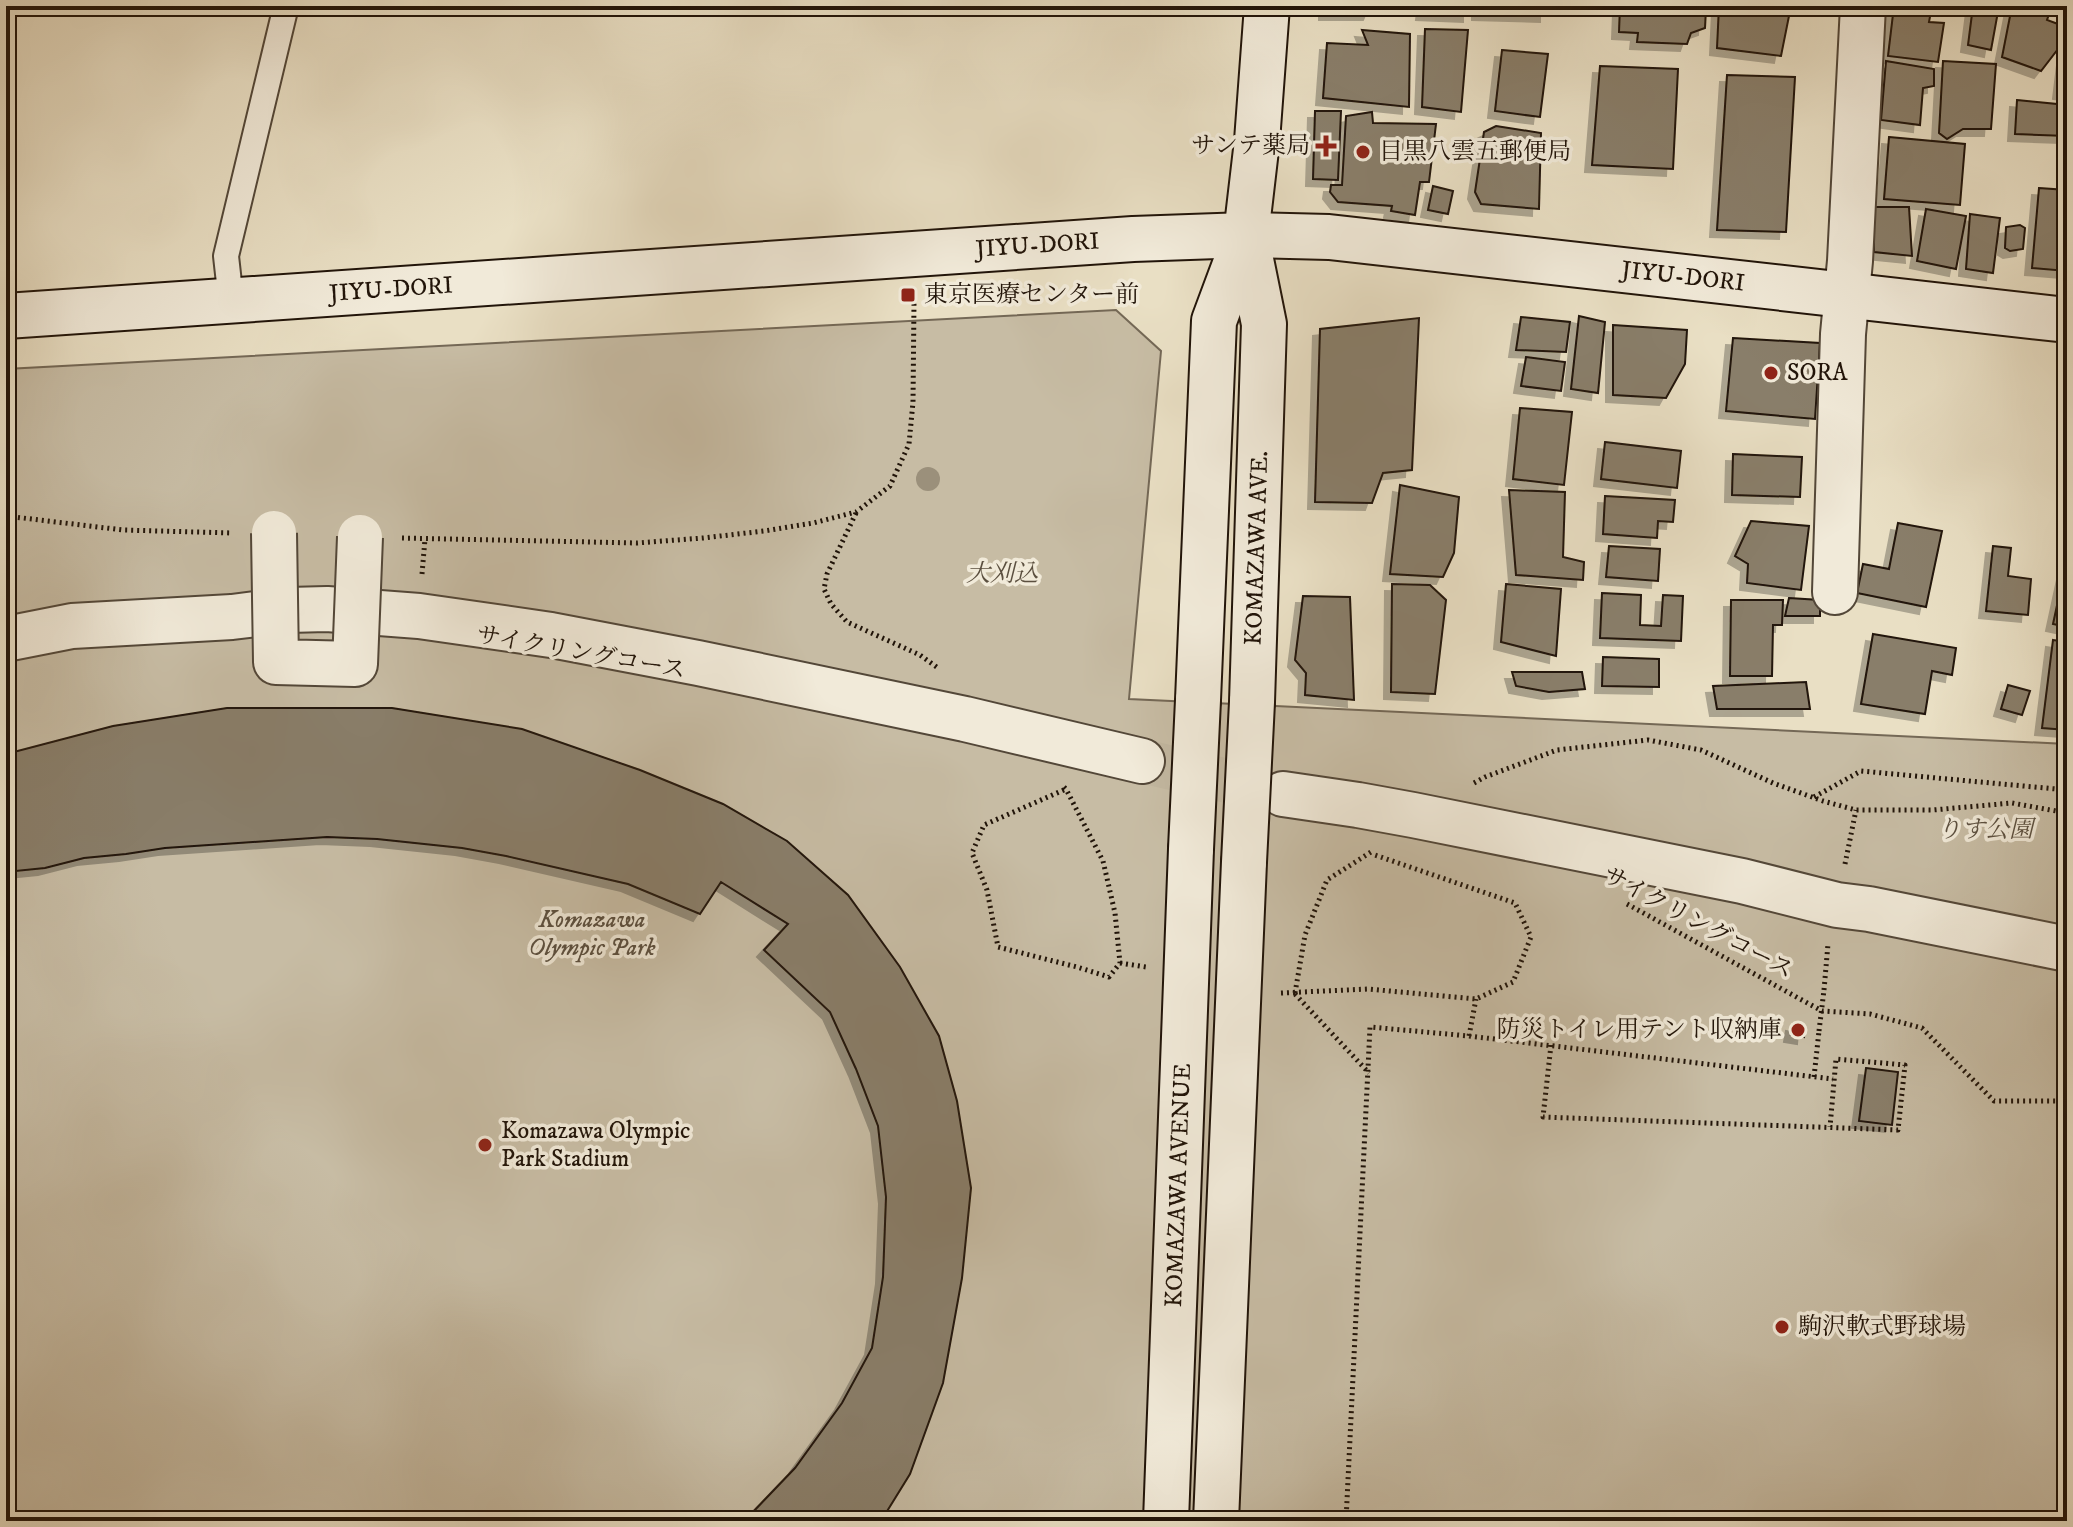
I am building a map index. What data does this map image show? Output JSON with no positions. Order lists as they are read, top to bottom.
{
  "streets": {
    "main road": ["JIYU-DORI", "KOMAZAWA AVE.", "KOMAZAWA AVENUE"],
    "path": ["サイクリングコース"]
  },
  "crossings": [
    ["JIYU-DORI", "KOMAZAWA AVE."],
    ["KOMAZAWA AVE.", "KOMAZAWA AVENUE"]
  ],
  "parks": ["大刈込", "りす公園", "Komazawa Olympic Park"],
  "places": {
    "health": ["サンテ薬局"],
    "other": [
      "目黒八雲五郵便局",
      "SORA",
      "防災トイレ用テント収納庫",
      "Komazawa Olympic Park Stadium",
      "駒沢軟式野球場"
    ],
    "transit": ["東京医療センター前"]
  }
}
